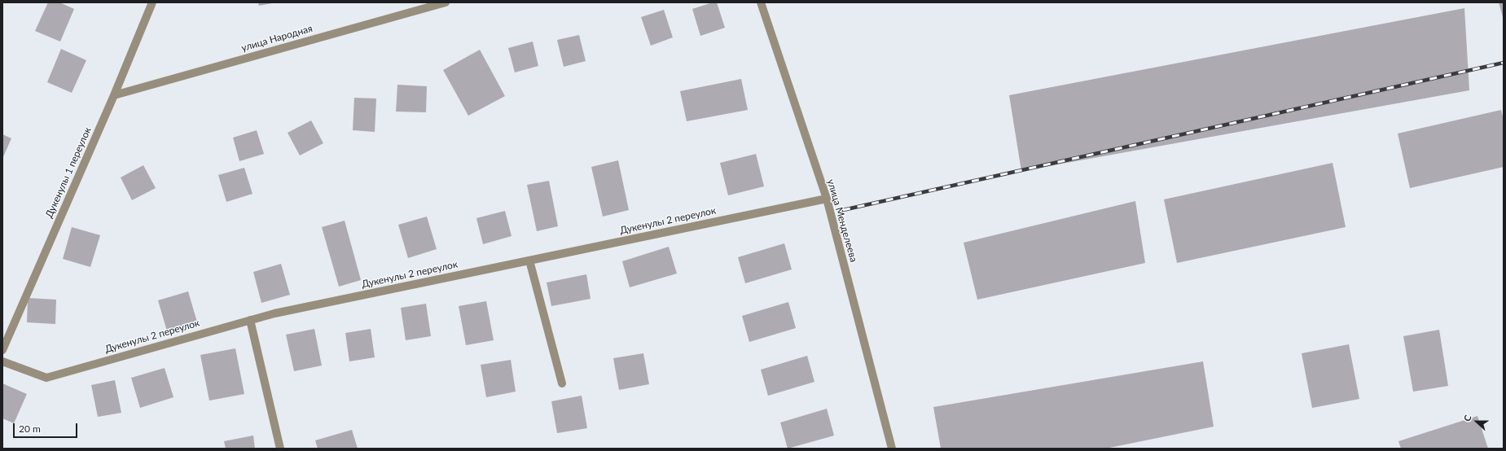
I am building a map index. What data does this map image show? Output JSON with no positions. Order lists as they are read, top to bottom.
{
  "streets": {
    "street": [
      "улица Народная",
      "Дукенулы 1 переулок",
      "Дукенулы 2 переулок",
      "улица Менделеева"
    ]
  },
  "crossings": [
    ["улица Народная", "Дукенулы 1 переулок"],
    ["Дукенулы 2 переулок", "улица Менделеева"]
  ],
  "scale_bar": "20 m",
  "north": "left"
}
